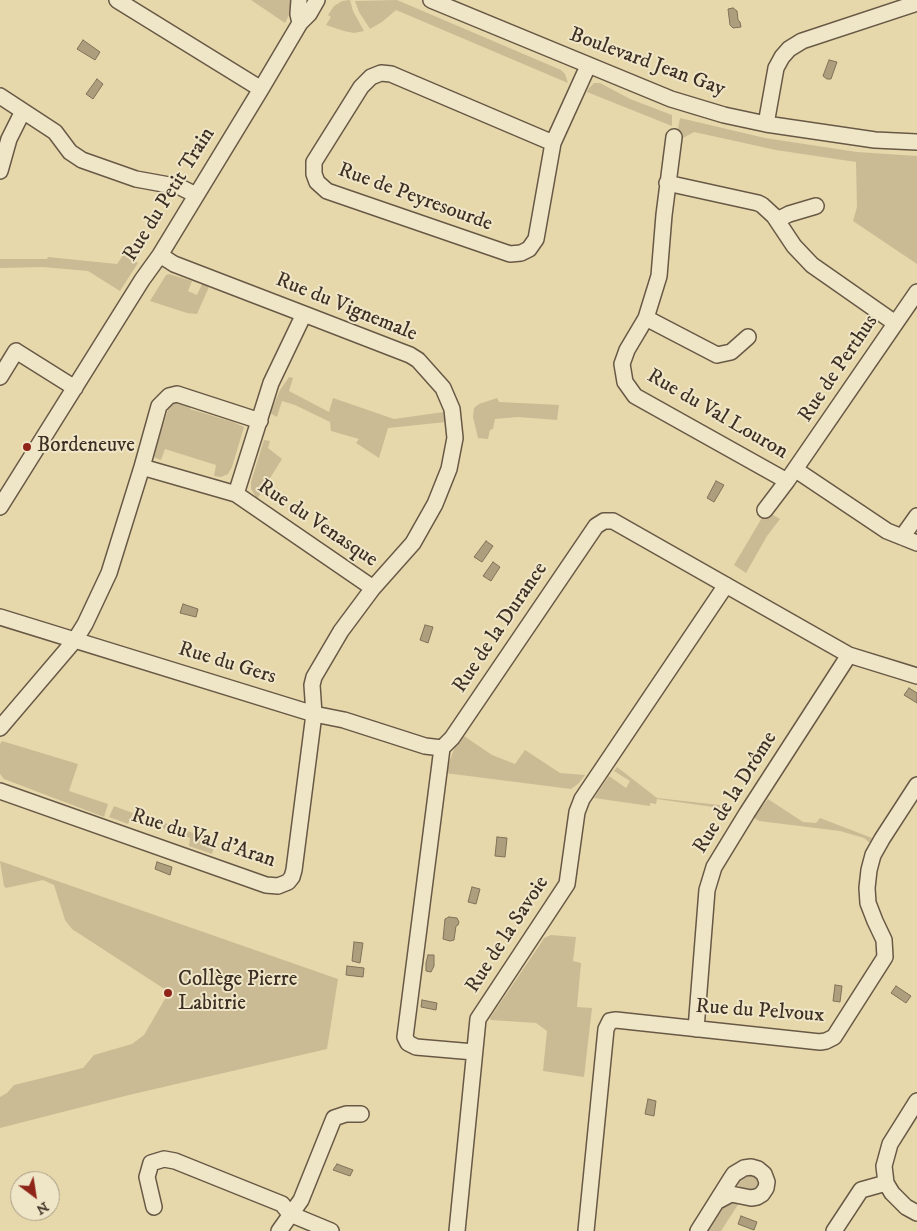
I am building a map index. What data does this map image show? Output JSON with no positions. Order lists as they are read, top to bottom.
{
  "streets": {
    "street": [
      "Boulevard Jean Gay",
      "Rue du Petit Train",
      "Rue de Peyresourde",
      "Rue du Vignemale",
      "Rue de Perthus",
      "Rue du Val Louron",
      "Rue du Venasque",
      "Rue de la Durance",
      "Rue du Gers",
      "Rue de la Drôme",
      "Rue du Val d'Aran",
      "Rue de la Savoie",
      "Rue du Pelvoux"
    ]
  },
  "crossings": [
    ["Boulevard Jean Gay", "Rue de Peyresourde"],
    ["Rue du Petit Train", "Rue du Vignemale"],
    ["Rue du Vignemale", "Rue du Venasque"],
    ["Rue du Vignemale", "Rue du Gers"],
    ["Rue du Vignemale", "Rue du Val d'Aran"],
    ["Rue de Perthus", "Rue du Val Louron"],
    ["Rue de la Durance", "Rue du Gers"],
    ["Rue de la Durance", "Rue de la Drôme"],
    ["Rue de la Durance", "Rue de la Savoie"],
    ["Rue du Gers", "Rue du Val d'Aran"],
    ["Rue de la Drôme", "Rue du Pelvoux"]
  ],
  "places": ["Bordeneuve", "Collège Pierre Labitrie"],
  "north": "bottom right"
}
